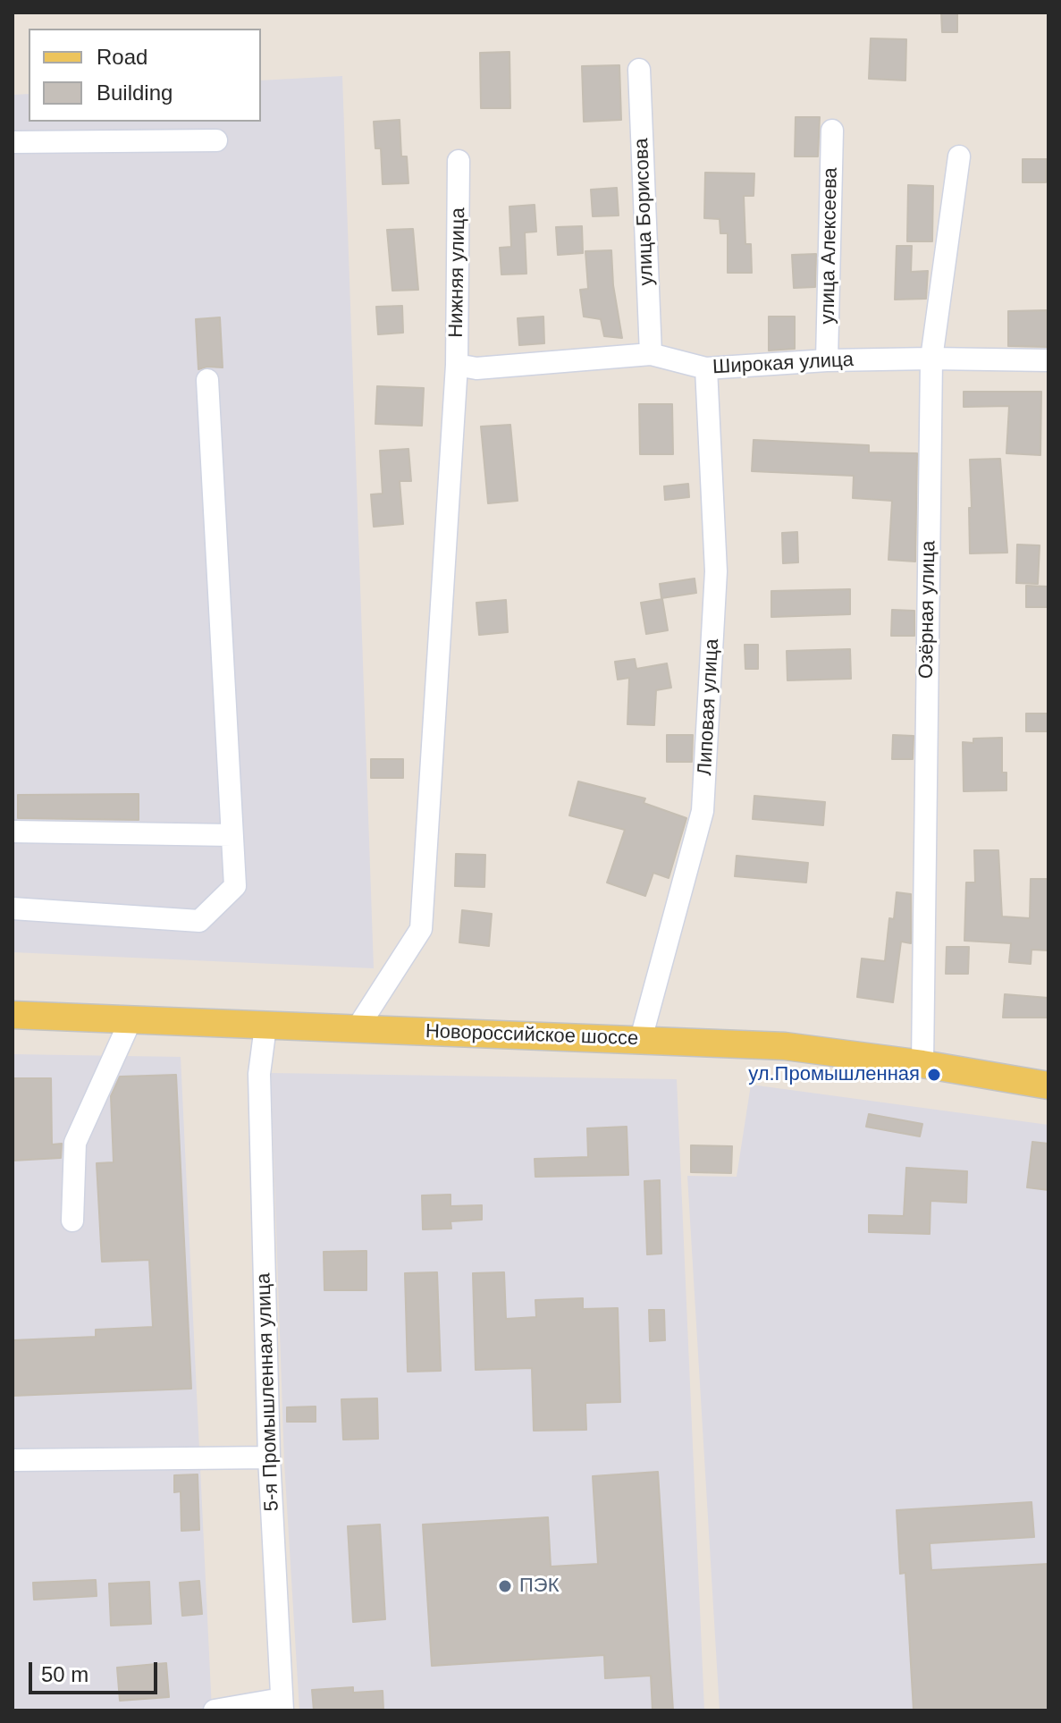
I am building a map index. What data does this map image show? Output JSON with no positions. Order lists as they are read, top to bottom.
{
  "streets": {
    "main road": ["Новороссийское шоссе"],
    "street": [
      "улица Борисова",
      "улица Алексеева",
      "Нижняя улица",
      "Широкая улица",
      "Озёрная улица",
      "Липовая улица",
      "5-я Промышленная улица"
    ]
  },
  "crossings": [
    ["улица Борисова", "Широкая улица"],
    ["улица Алексеева", "Широкая улица"],
    ["Нижняя улица", "Широкая улица"],
    ["Нижняя улица", "Новороссийское шоссе"],
    ["Широкая улица", "Озёрная улица"],
    ["Широкая улица", "Липовая улица"],
    ["Озёрная улица", "Новороссийское шоссе"],
    ["Липовая улица", "Новороссийское шоссе"],
    ["Новороссийское шоссе", "5-я Промышленная улица"]
  ],
  "places": ["ул.Промышленная", "ПЭК"],
  "legend": ["Road", "Building"],
  "scale_bar": "50 m"
}
